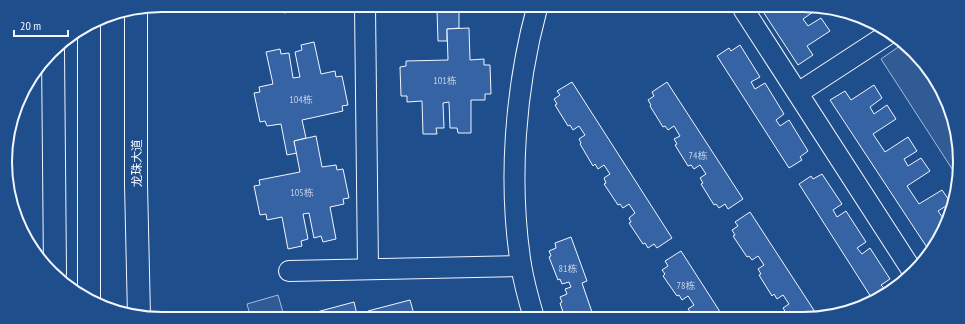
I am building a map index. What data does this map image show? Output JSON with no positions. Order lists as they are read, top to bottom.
{
  "streets": {
    "main road": ["龙珠大道"]
  },
  "house_numbers": [
    "101栋",
    "104栋",
    "74栋",
    "105栋",
    "81栋",
    "78栋"
  ],
  "scale_bar": "20 m"
}
